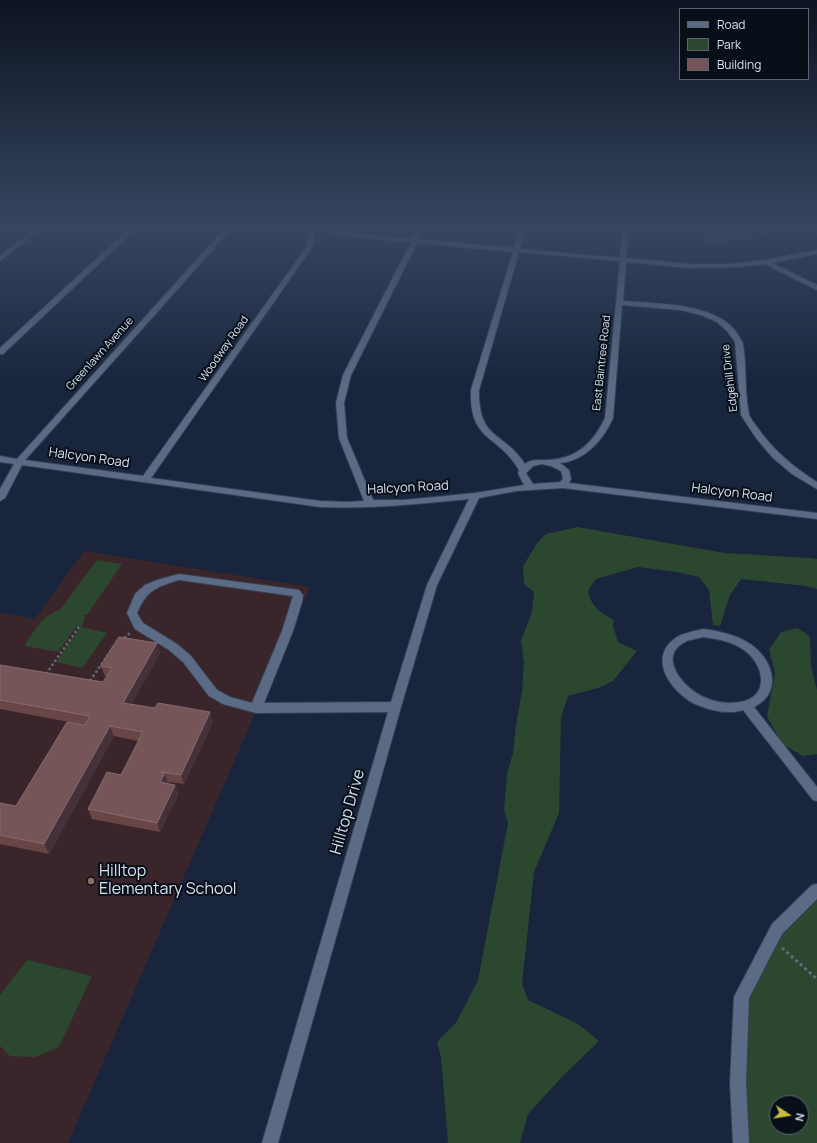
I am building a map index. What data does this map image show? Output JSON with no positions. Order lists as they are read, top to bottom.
{
  "streets": {
    "street": [
      "Woodway Road",
      "Greenlawn Avenue",
      "East Baintree Road",
      "Edgehill Drive",
      "Halcyon Road",
      "Hilltop Drive"
    ]
  },
  "crossings": [
    ["Woodway Road", "Halcyon Road"],
    ["Greenlawn Avenue", "Halcyon Road"],
    ["East Baintree Road", "Edgehill Drive"],
    ["Halcyon Road", "Hilltop Drive"]
  ],
  "places": ["Hilltop Elementary School"],
  "legend": ["Road", "Park", "Building"],
  "north": "right"
}
